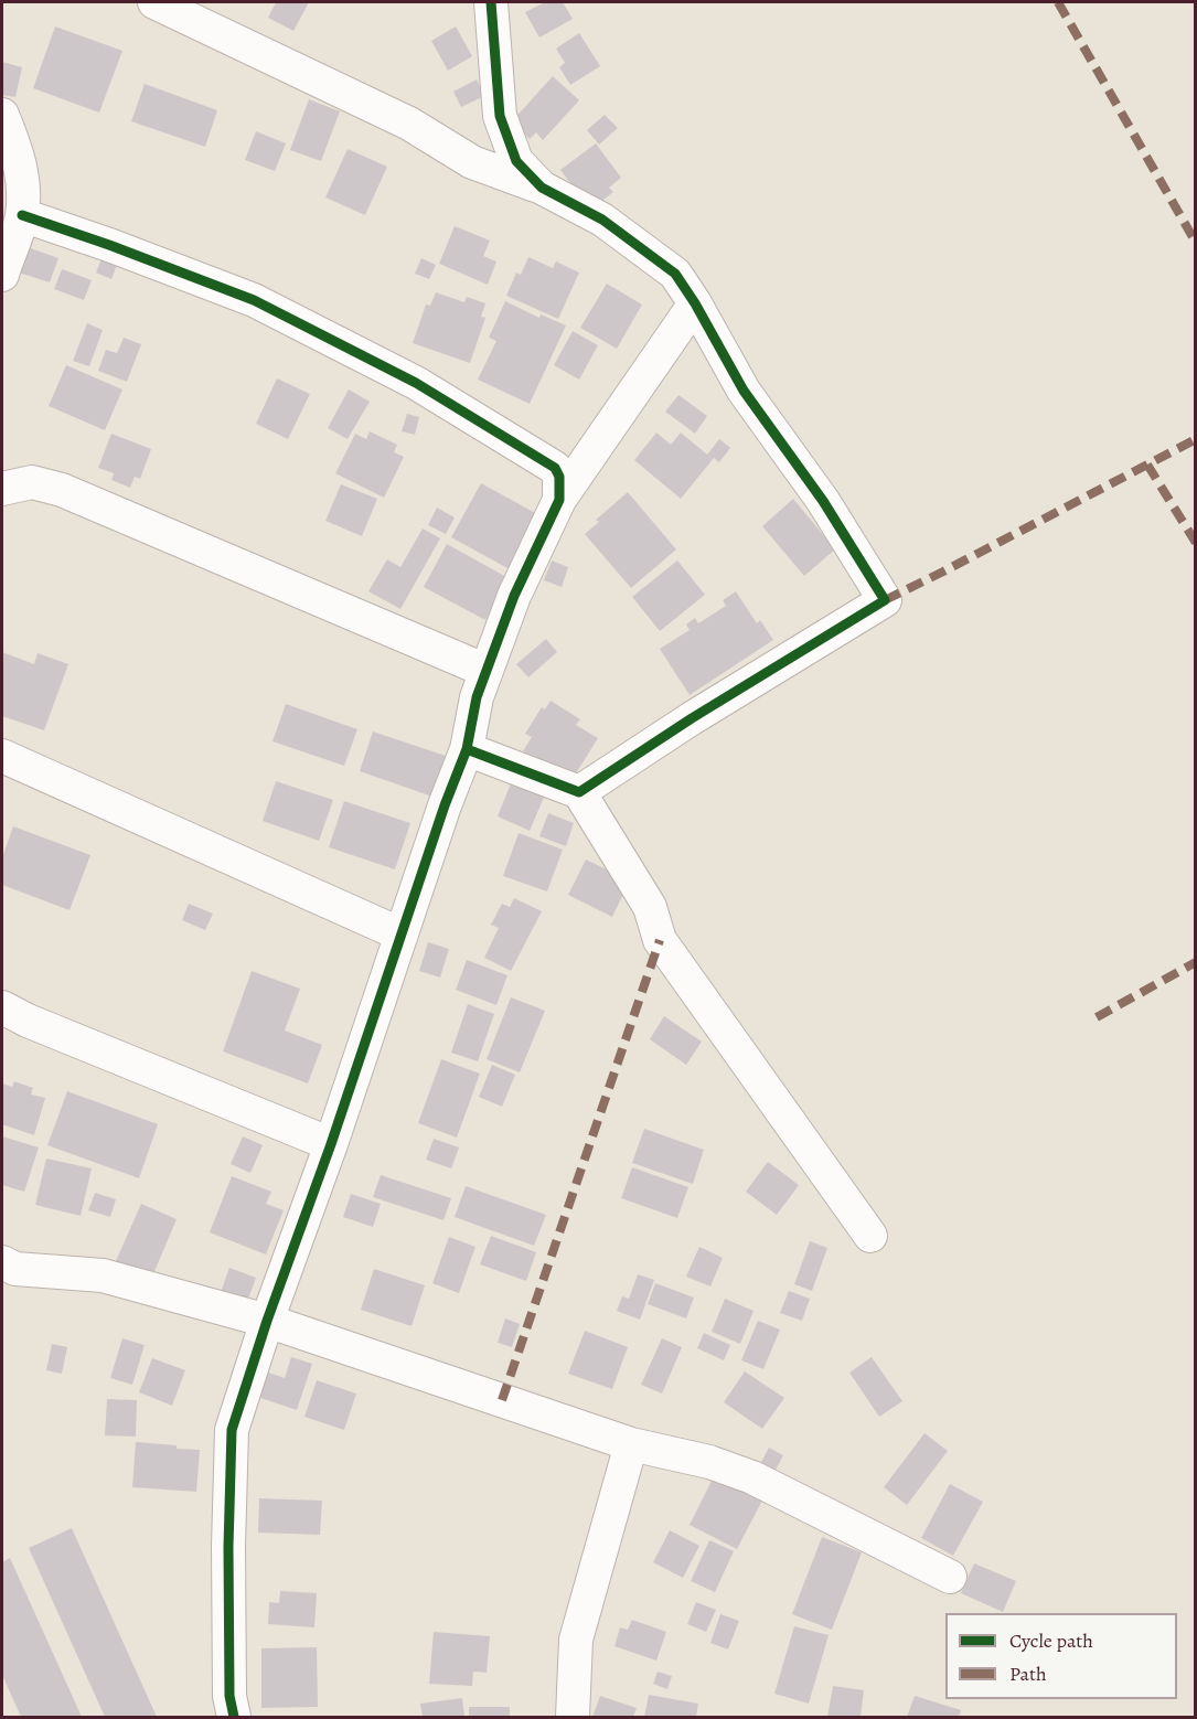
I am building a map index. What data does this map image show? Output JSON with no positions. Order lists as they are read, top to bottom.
{
  "legend": ["Cycle path", "Path"]
}
